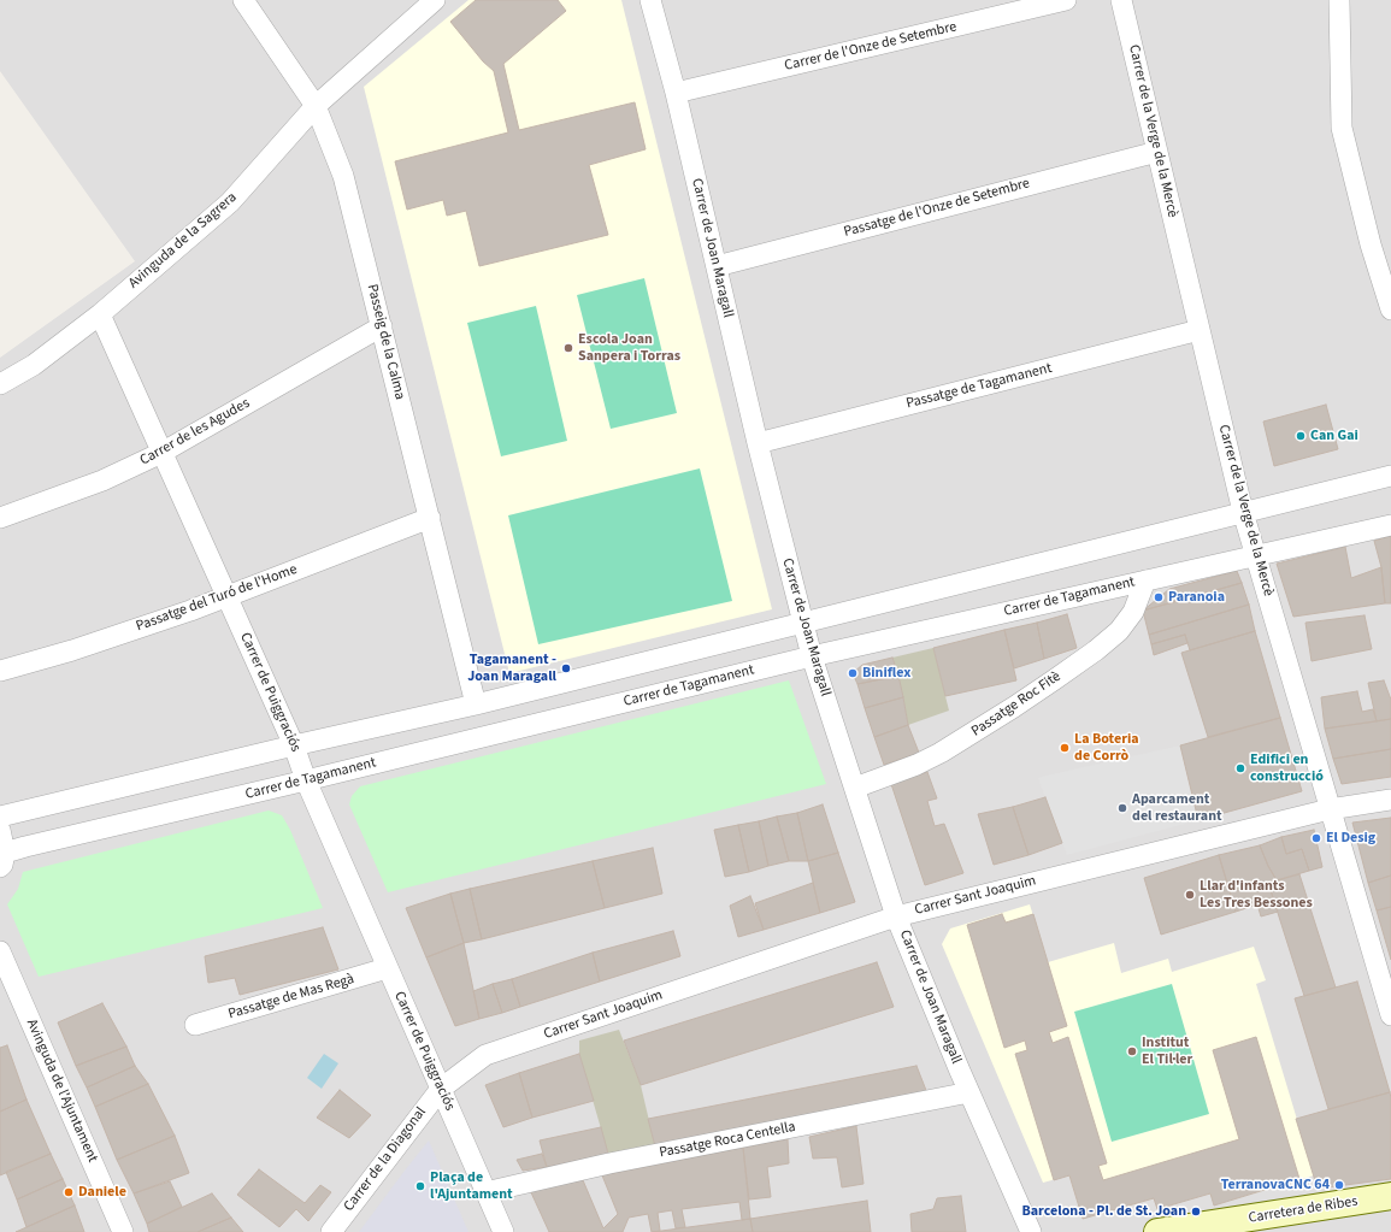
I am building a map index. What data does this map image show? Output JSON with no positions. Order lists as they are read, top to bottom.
{
  "streets": {
    "street": [
      "Carrer de l'Onze de Setembre",
      "Carrer de la Verge de la Mercè",
      "Passatge de l'Onze de Setembre",
      "Avinguda de la Sagrera",
      "Carrer de Joan Maragall",
      "Passeig de la Calma",
      "Passatge de Tagamanent",
      "Carrer de les Agudes",
      "Carrer de Tagamanent",
      "Passatge del Turó de l'Home",
      "Carrer de Puiggraciós",
      "Passatge Roc Fitè",
      "Carrer Sant Joaquim",
      "Passatge de Mas Regà",
      "Avinguda de l'Ajuntament",
      "Passatge Roca Centella",
      "Carrer de la Diagonal",
      "Carretera de Ribes"
    ]
  },
  "crossings": [
    ["Carrer de l'Onze de Setembre", "Carrer de Joan Maragall"],
    ["Carrer de la Verge de la Mercè", "Passatge de l'Onze de Setembre"],
    ["Carrer de la Verge de la Mercè", "Passatge de Tagamanent"],
    ["Carrer de la Verge de la Mercè", "Carrer de Tagamanent"],
    ["Carrer de la Verge de la Mercè", "Carrer Sant Joaquim"],
    ["Passatge de l'Onze de Setembre", "Carrer de Joan Maragall"],
    ["Avinguda de la Sagrera", "Passeig de la Calma"],
    ["Avinguda de la Sagrera", "Carrer de Puiggraciós"],
    ["Carrer de Joan Maragall", "Passatge de Tagamanent"],
    ["Carrer de Joan Maragall", "Carrer de Tagamanent"],
    ["Carrer de Joan Maragall", "Passatge Roc Fitè"],
    ["Carrer de Joan Maragall", "Carrer Sant Joaquim"],
    ["Carrer de Joan Maragall", "Passatge Roca Centella"],
    ["Passeig de la Calma", "Carrer de les Agudes"],
    ["Passeig de la Calma", "Passatge del Turó de l'Home"],
    ["Carrer de les Agudes", "Carrer de Puiggraciós"],
    ["Carrer de Tagamanent", "Carrer de Puiggraciós"],
    ["Carrer de Tagamanent", "Passatge Roc Fitè"],
    ["Passatge del Turó de l'Home", "Carrer de Puiggraciós"],
    ["Carrer de Puiggraciós", "Carrer Sant Joaquim"],
    ["Carrer de Puiggraciós", "Passatge de Mas Regà"],
    ["Carrer de Puiggraciós", "Passatge Roca Centella"],
    ["Carrer de Puiggraciós", "Carrer de la Diagonal"],
    ["Carrer Sant Joaquim", "Carrer de la Diagonal"]
  ],
  "places": [
    "Escola Joan Sanpera i Torras",
    "Can Gai",
    "Paranoia",
    "Tagamanent - Joan Maragall",
    "Biniflex",
    "La Boteria de Corrò",
    "Edifici en construcció",
    "Aparcament del restaurant",
    "El Desig",
    "Llar d'infants Les Tres Bessones",
    "Institut El Til·ler",
    "TerranovaCNC 64",
    "Plaça de l'Ajuntament",
    "Daniele",
    "Barcelona - Pl. de St. Joan"
  ]
}
